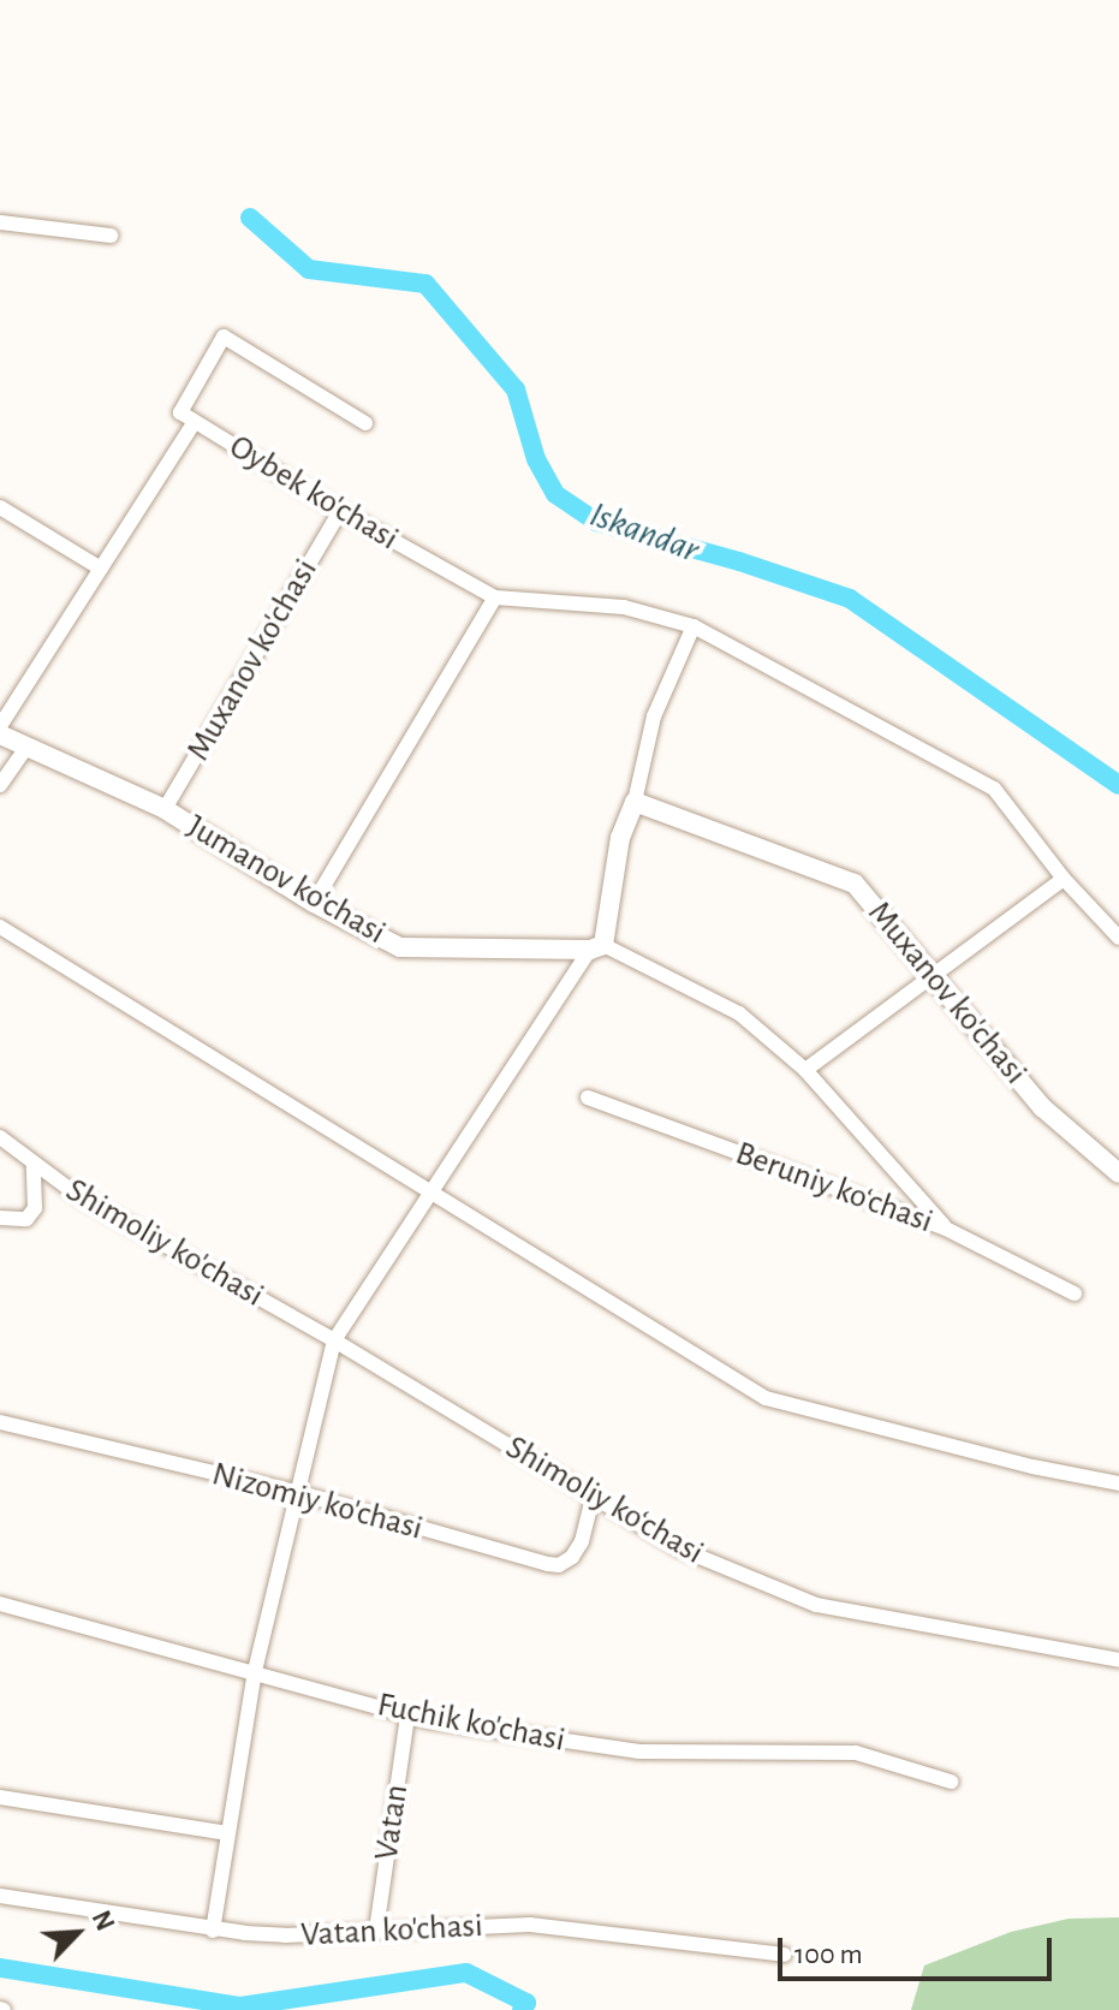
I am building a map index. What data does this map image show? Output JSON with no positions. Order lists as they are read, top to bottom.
{
  "streets": {
    "street": [
      "Oybek ko'chasi",
      "Muxanov ko'chasi",
      "Jumanov ko‘chasi",
      "Beruniy ko‘chasi",
      "Shimoliy ko'chasi",
      "Shimoliy ko‘chasi",
      "Nizomiy ko'chasi",
      "Fuchik ko'chasi",
      "Vatan",
      "Vatan ko'chasi"
    ]
  },
  "crossings": [
    ["Oybek ko'chasi", "Muxanov ko'chasi"],
    ["Muxanov ko'chasi", "Jumanov ko‘chasi"],
    ["Jumanov ko‘chasi", "Beruniy ko‘chasi"],
    ["Shimoliy ko'chasi", "Shimoliy ko‘chasi"],
    ["Shimoliy ko‘chasi", "Nizomiy ko'chasi"],
    ["Fuchik ko'chasi", "Vatan"],
    ["Vatan", "Vatan ko'chasi"]
  ],
  "water": ["Iskandar"],
  "scale_bar": "100 m",
  "north": "top right"
}
